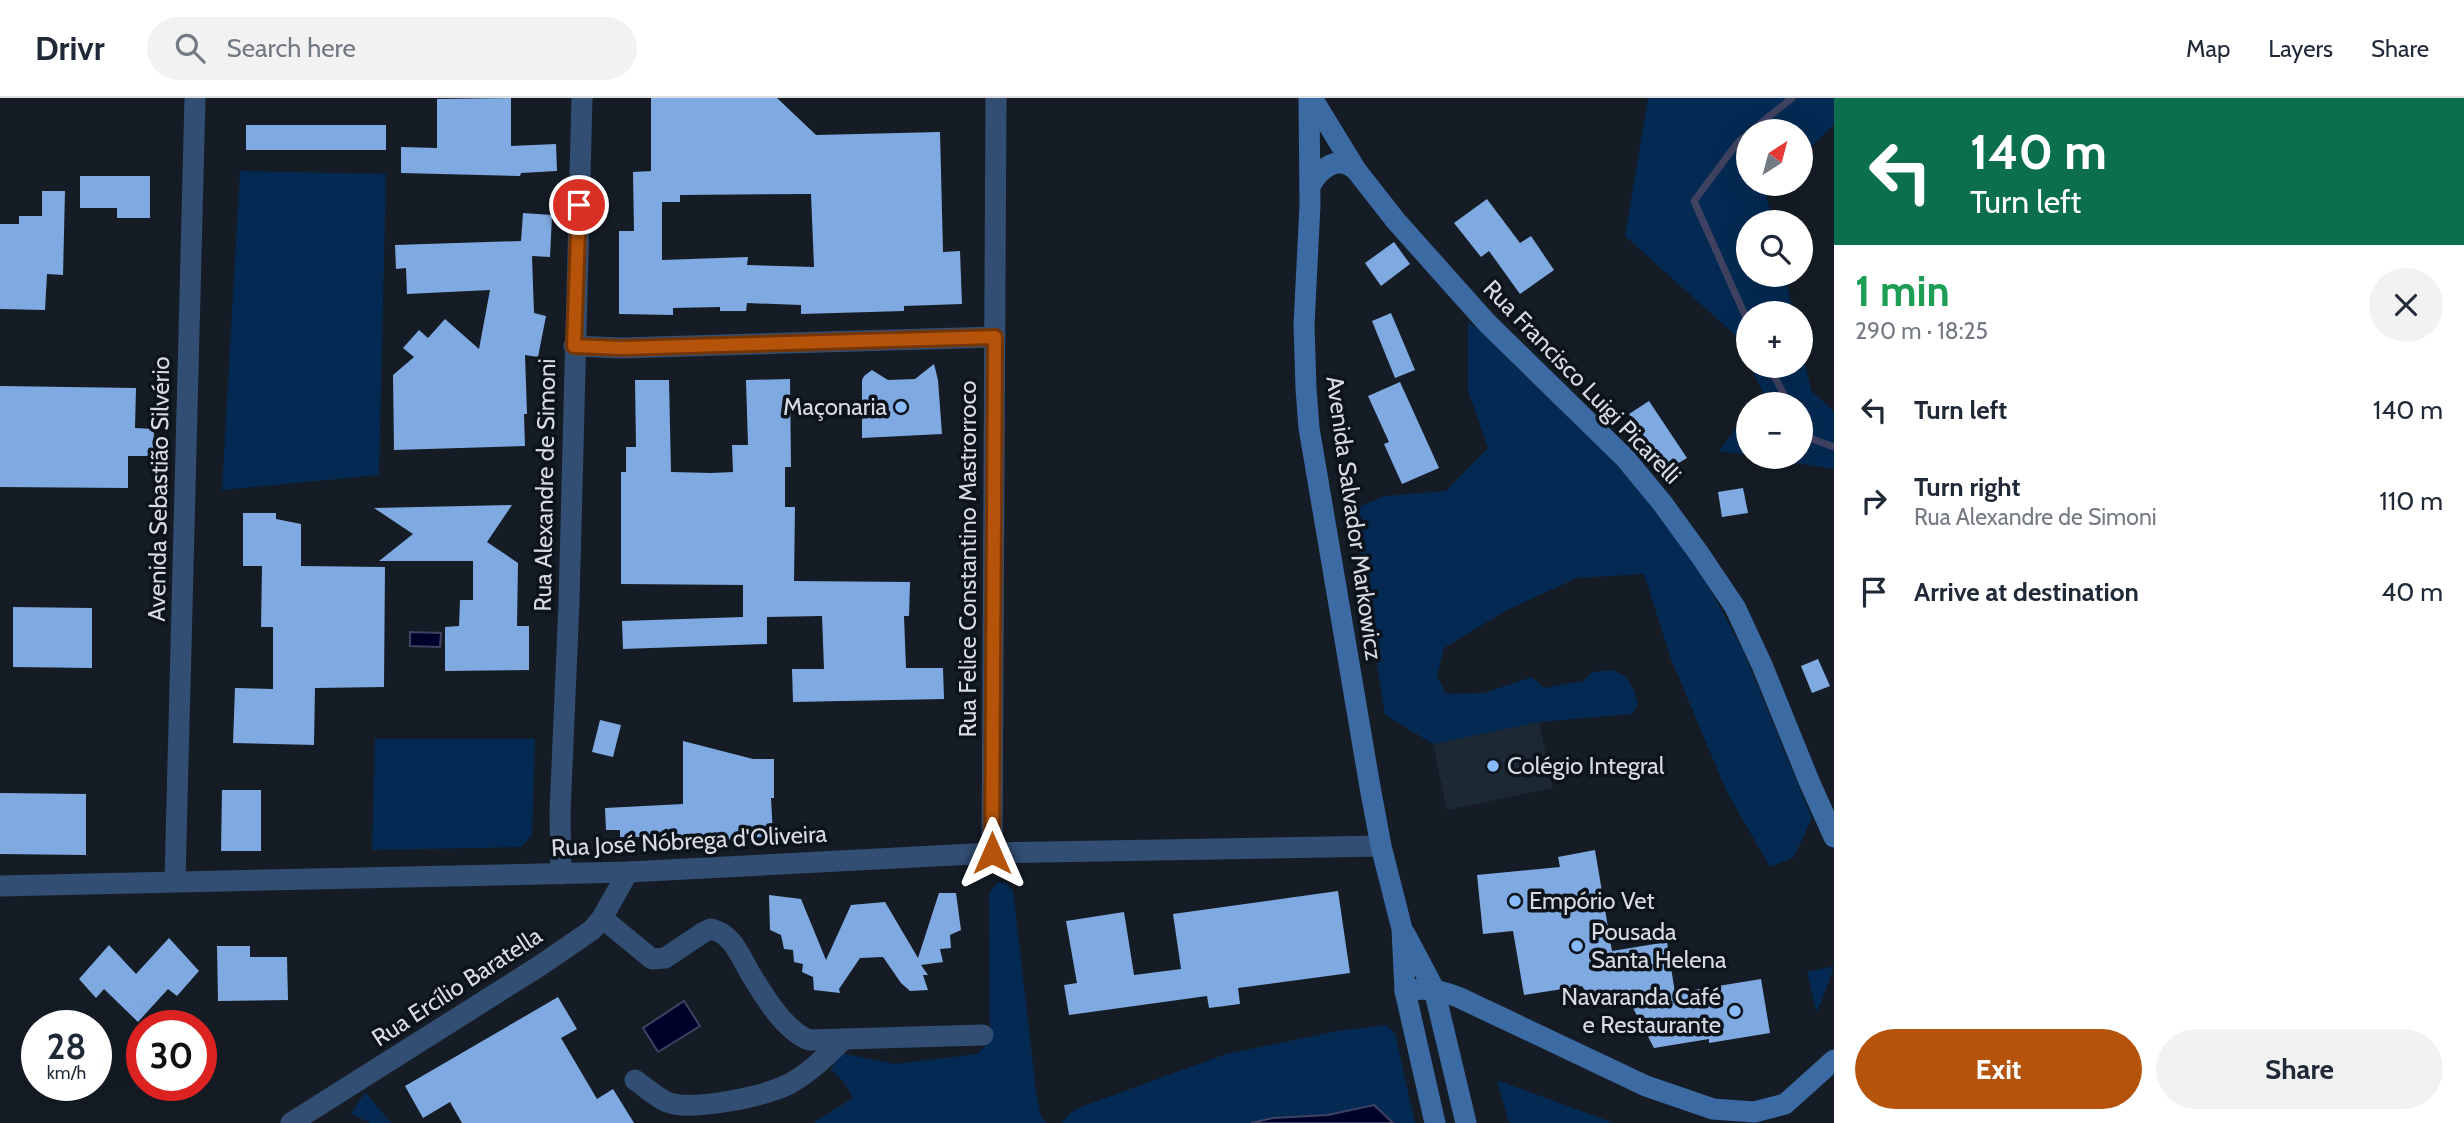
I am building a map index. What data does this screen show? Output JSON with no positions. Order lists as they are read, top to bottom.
{
  "streets": {
    "street": [
      "Rua Francisco Luigi Picarelli",
      "Rua Alexandre de Simoni",
      "Avenida Sebastião Silvério",
      "Avenida Salvador Markowicz",
      "Rua Felice Constantino Mastrorroco",
      "Rua José Nóbrega d'Oliveira",
      "Rua Ercílio Baratella"
    ]
  },
  "crossings": [
    ["Rua Francisco Luigi Picarelli", "Avenida Salvador Markowicz"],
    ["Rua Alexandre de Simoni", "Rua José Nóbrega d'Oliveira"],
    ["Avenida Sebastião Silvério", "Rua José Nóbrega d'Oliveira"],
    ["Avenida Salvador Markowicz", "Rua José Nóbrega d'Oliveira"],
    ["Rua Felice Constantino Mastrorroco", "Rua José Nóbrega d'Oliveira"],
    ["Rua José Nóbrega d'Oliveira", "Rua Ercílio Baratella"]
  ],
  "places": [
    "Maçonaria",
    "Colégio Integral",
    "Empório Vet",
    "Pousada Santa Helena",
    "Navaranda Café e Restaurante"
  ],
  "north": "top right",
  "page": {
    "header": "Drivr",
    "search": "Search here",
    "nav": ["Map", "Layers", "Share"],
    "turn": ["140 m", "Turn left"],
    "map_buttons": ["+", "−"],
    "heading": ["1 min", "290 m · 18:25"],
    "list": [
      {
        "name": "Turn left",
        "value": "140 m"
      },
      {
        "name": "Turn right",
        "note": "Rua Alexandre de Simoni",
        "value": "110 m"
      },
      {
        "name": "Arrive at destination",
        "value": "40 m"
      }
    ],
    "speed": "28 km/h",
    "limit": "30",
    "buttons": ["Exit", "Share"]
  }
}
